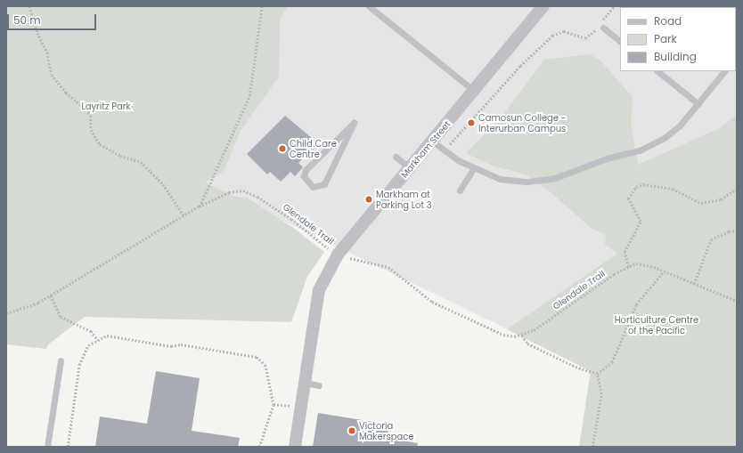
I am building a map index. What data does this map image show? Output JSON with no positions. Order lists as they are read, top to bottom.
{
  "streets": {
    "street": ["Markham Street"],
    "path": ["Glendale Trail"]
  },
  "crossings": [
    ["Markham Street", "Glendale Trail"]
  ],
  "parks": ["Layritz Park", "Horticulture Centre of the Pacific"],
  "places": [
    "Camosun College - Interurban Campus",
    "Child Care Centre",
    "Markham at Parking Lot 3",
    "Victoria Makerspace"
  ],
  "legend": ["Road", "Park", "Building"],
  "scale_bar": "50 m"
}
